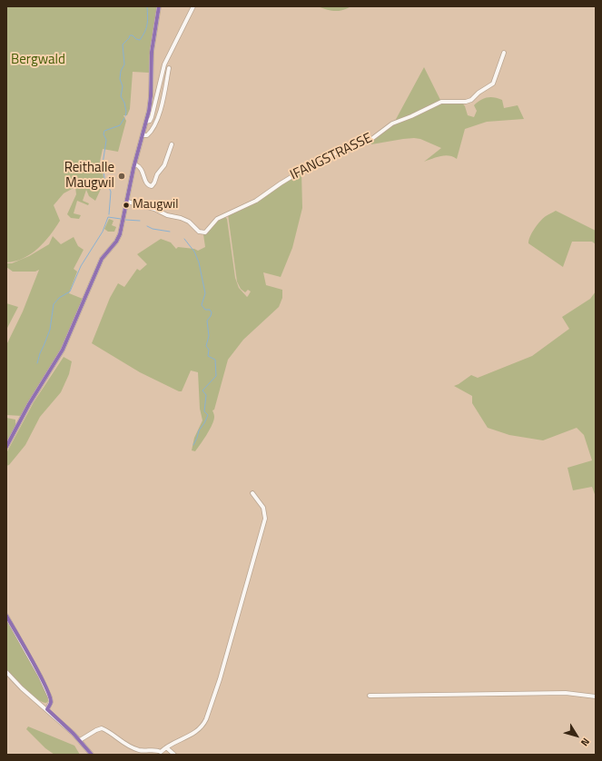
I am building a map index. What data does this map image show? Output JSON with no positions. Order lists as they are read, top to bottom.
{
  "streets": {
    "street": ["IFANGSTRASSE"]
  },
  "parks": ["Bergwald"],
  "places": ["Reithalle Maugwil", "Maugwil"],
  "north": "bottom right"
}
